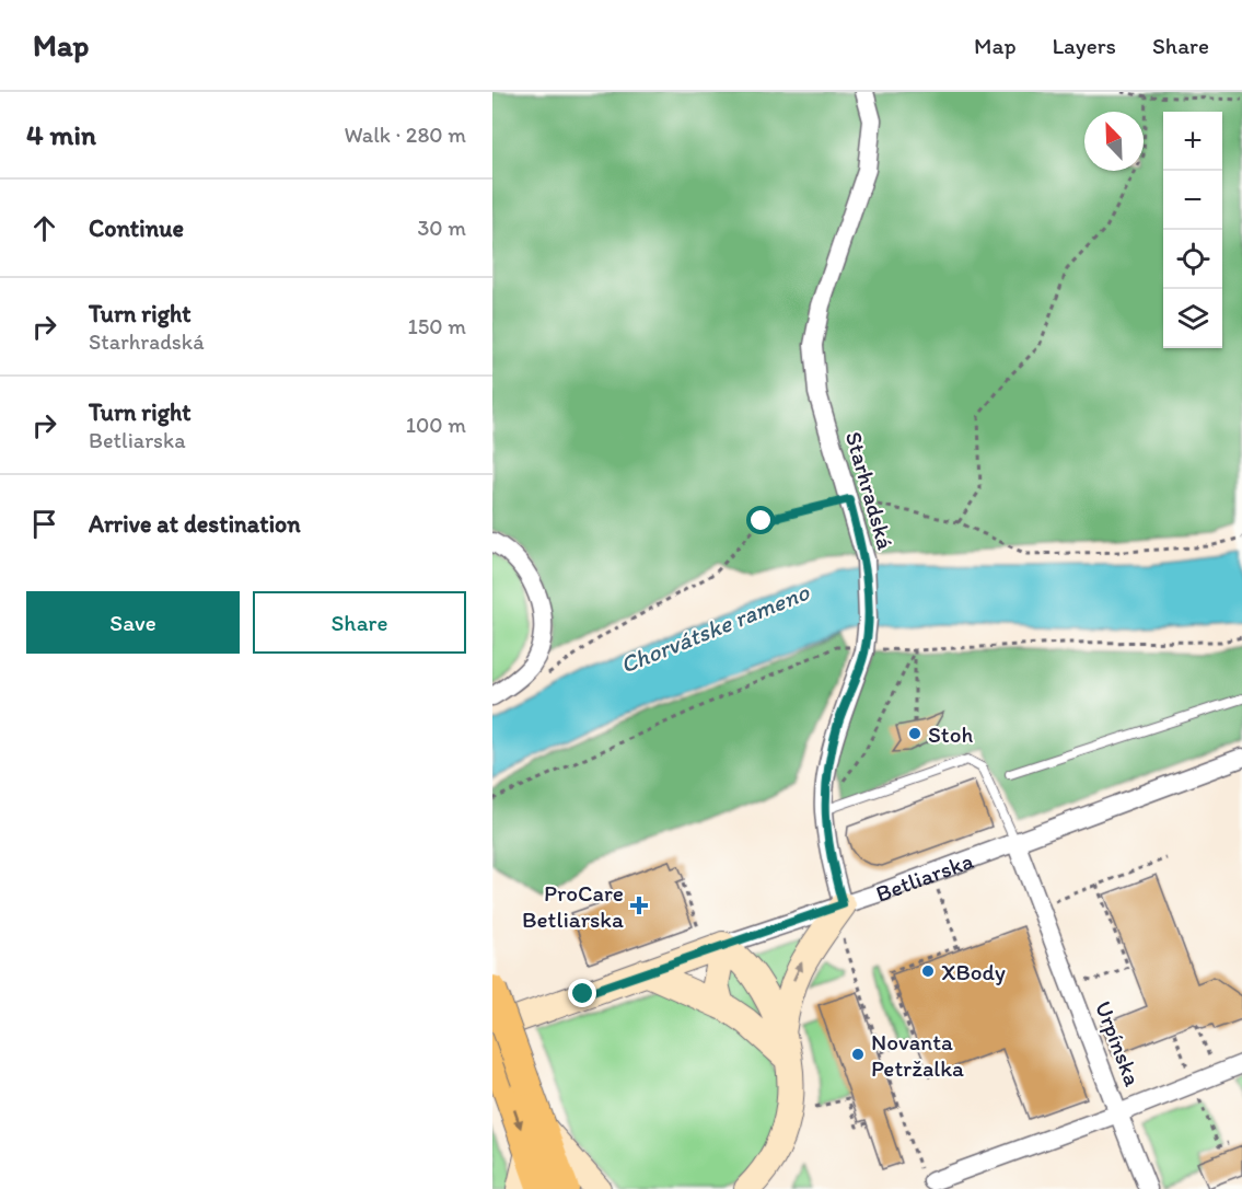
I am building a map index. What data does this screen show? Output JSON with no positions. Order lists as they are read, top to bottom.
{
  "streets": {
    "street": ["Starhradská", "Betliarska", "Urpínska"]
  },
  "crossings": [
    ["Starhradská", "Betliarska"],
    ["Betliarska", "Urpínska"]
  ],
  "water": ["Chorvátske rameno"],
  "places": {
    "other": ["Stoh", "XBody", "Novanta Petržalka"],
    "health": ["ProCare Betliarska"]
  },
  "north": "top left",
  "page": {
    "header": "Map",
    "nav": ["Map", "Layers", "Share"],
    "heading": ["4 min", "Walk · 280 m"],
    "map_buttons": ["+", "−"],
    "list": [
      ["Continue", "30 m"],
      ["Turn right", "Starhradská", "150 m"],
      ["Turn right", "Betliarska", "100 m"],
      "Arrive at destination"
    ],
    "buttons": ["Save", "Share"]
  }
}
